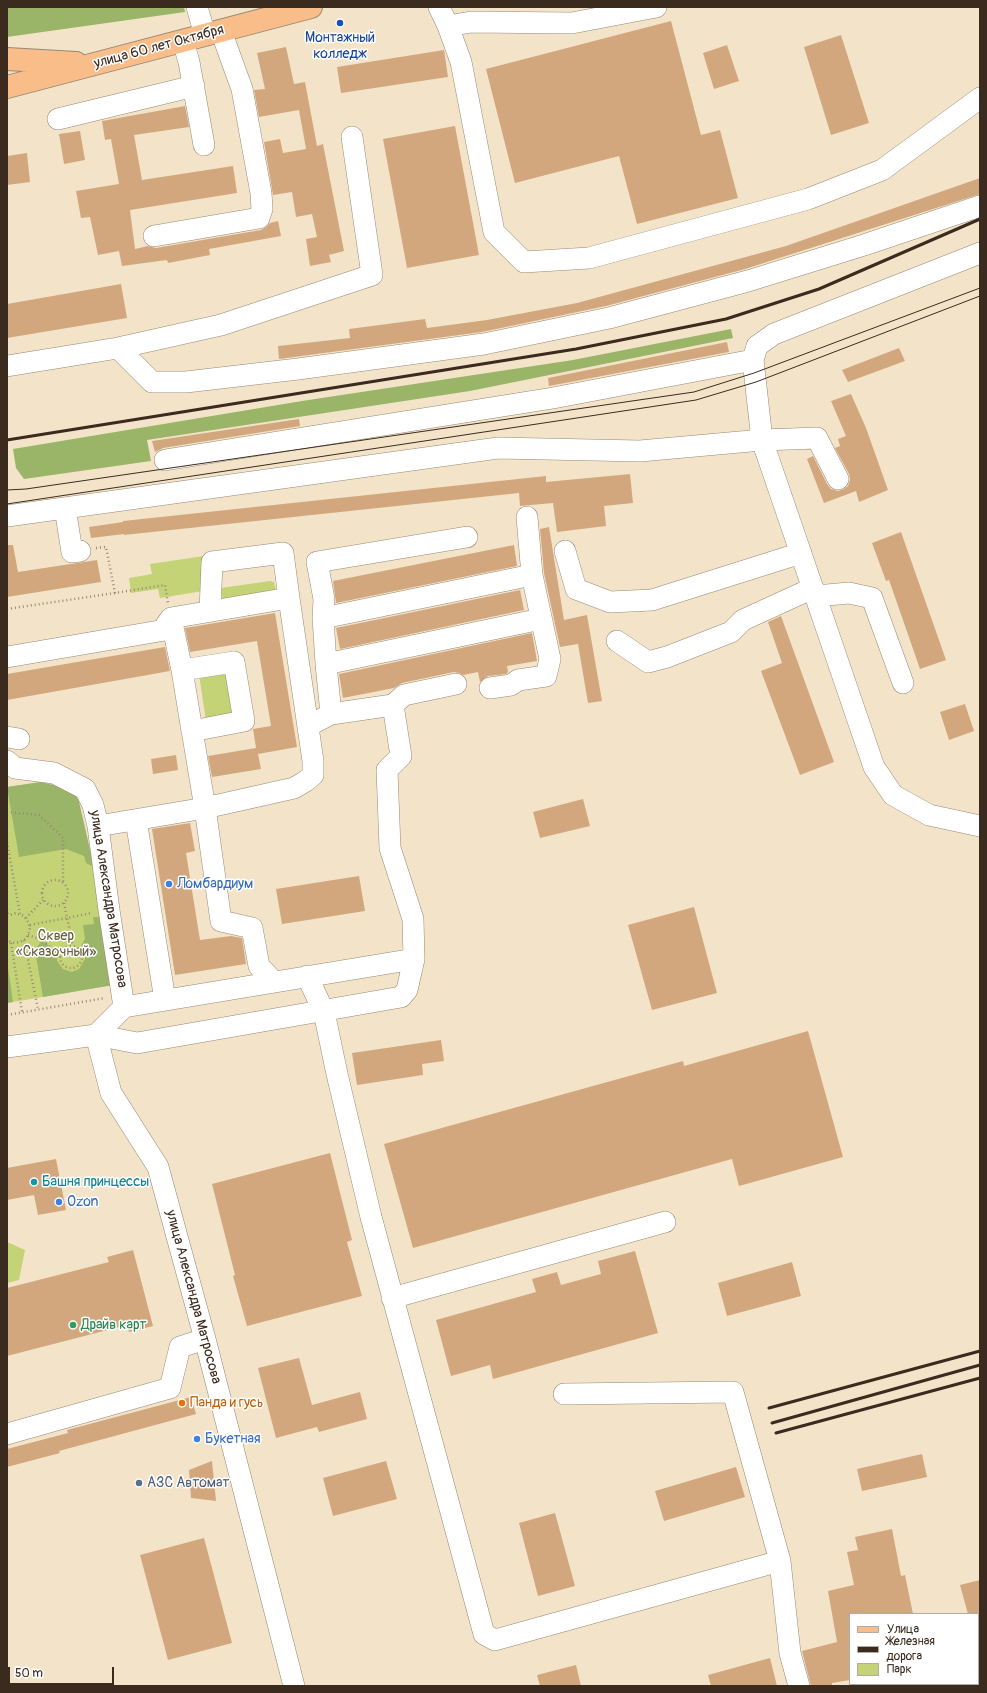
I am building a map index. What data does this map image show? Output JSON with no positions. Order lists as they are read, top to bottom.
{
  "streets": {
    "main road": ["улица 60 лет Октября"],
    "street": ["улица Александра Матросова"]
  },
  "parks": ["Сквер «Сказочный»"],
  "places": [
    "Монтажный колледж",
    "Ломбардиум",
    "Башня принцессы",
    "Ozon",
    "Драйв карт",
    "Панда и гусь",
    "Букетная",
    "АЗС Автомат"
  ],
  "legend": ["Улица", "Железная дорога", "Парк"],
  "scale_bar": "50 m"
}
